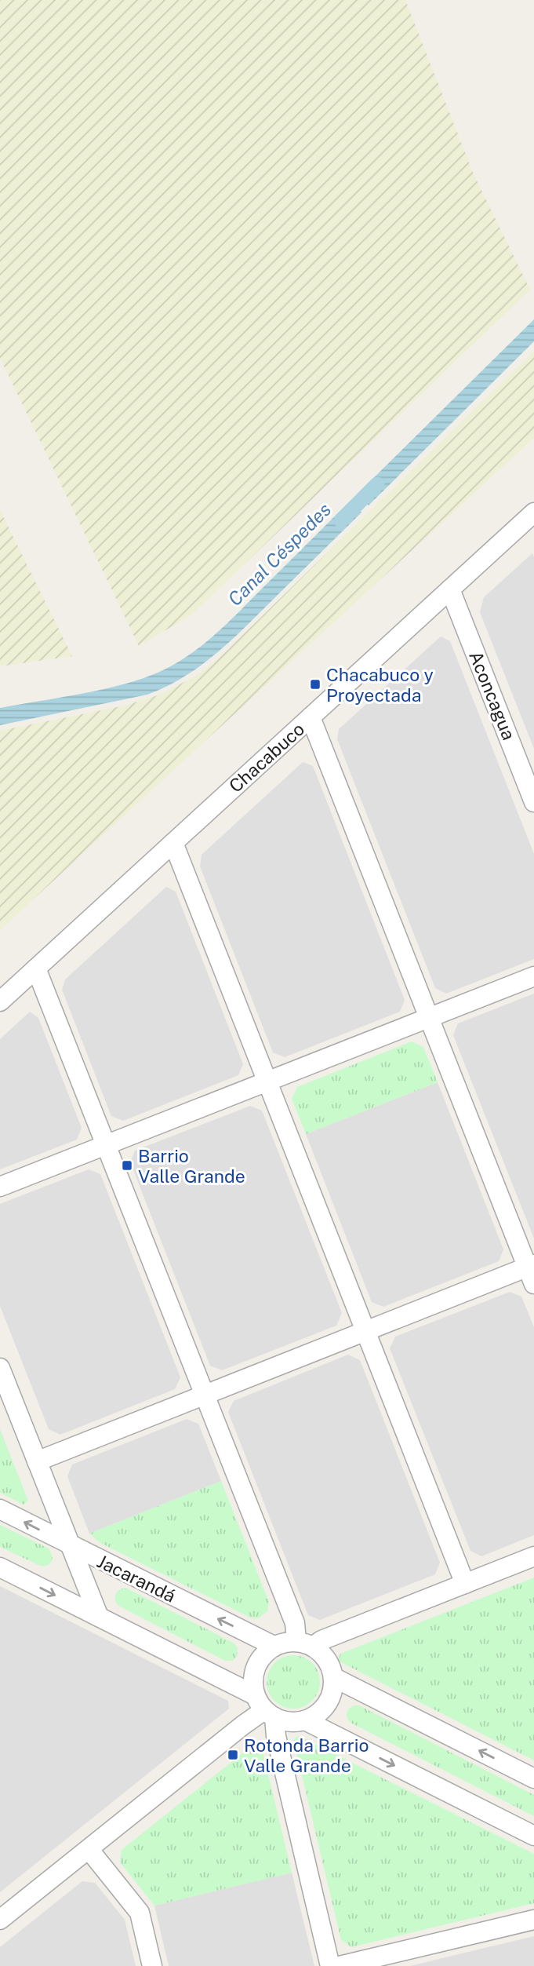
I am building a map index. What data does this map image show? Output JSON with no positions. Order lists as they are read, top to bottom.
{
  "streets": {
    "street": ["Aconcagua", "Chacabuco", "Jacarandá"]
  },
  "crossings": [
    ["Aconcagua", "Chacabuco"]
  ],
  "water": ["Canal Céspedes"],
  "places": {
    "transit": ["Chacabuco y Proyectada", "Barrio Valle Grande", "Rotonda Barrio Valle Grande"]
  }
}
